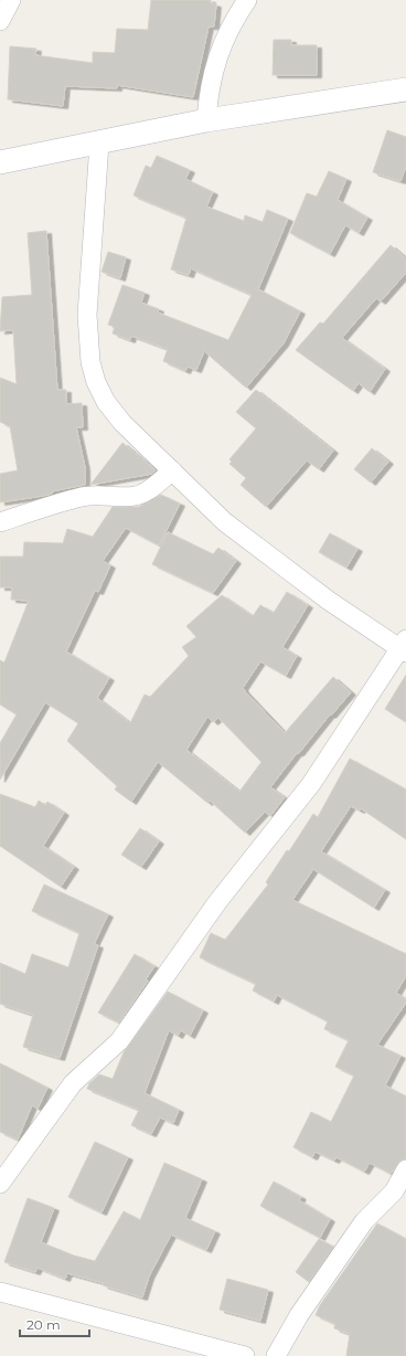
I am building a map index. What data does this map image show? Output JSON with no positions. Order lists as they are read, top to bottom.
{
  "scale_bar": "20 m"
}
